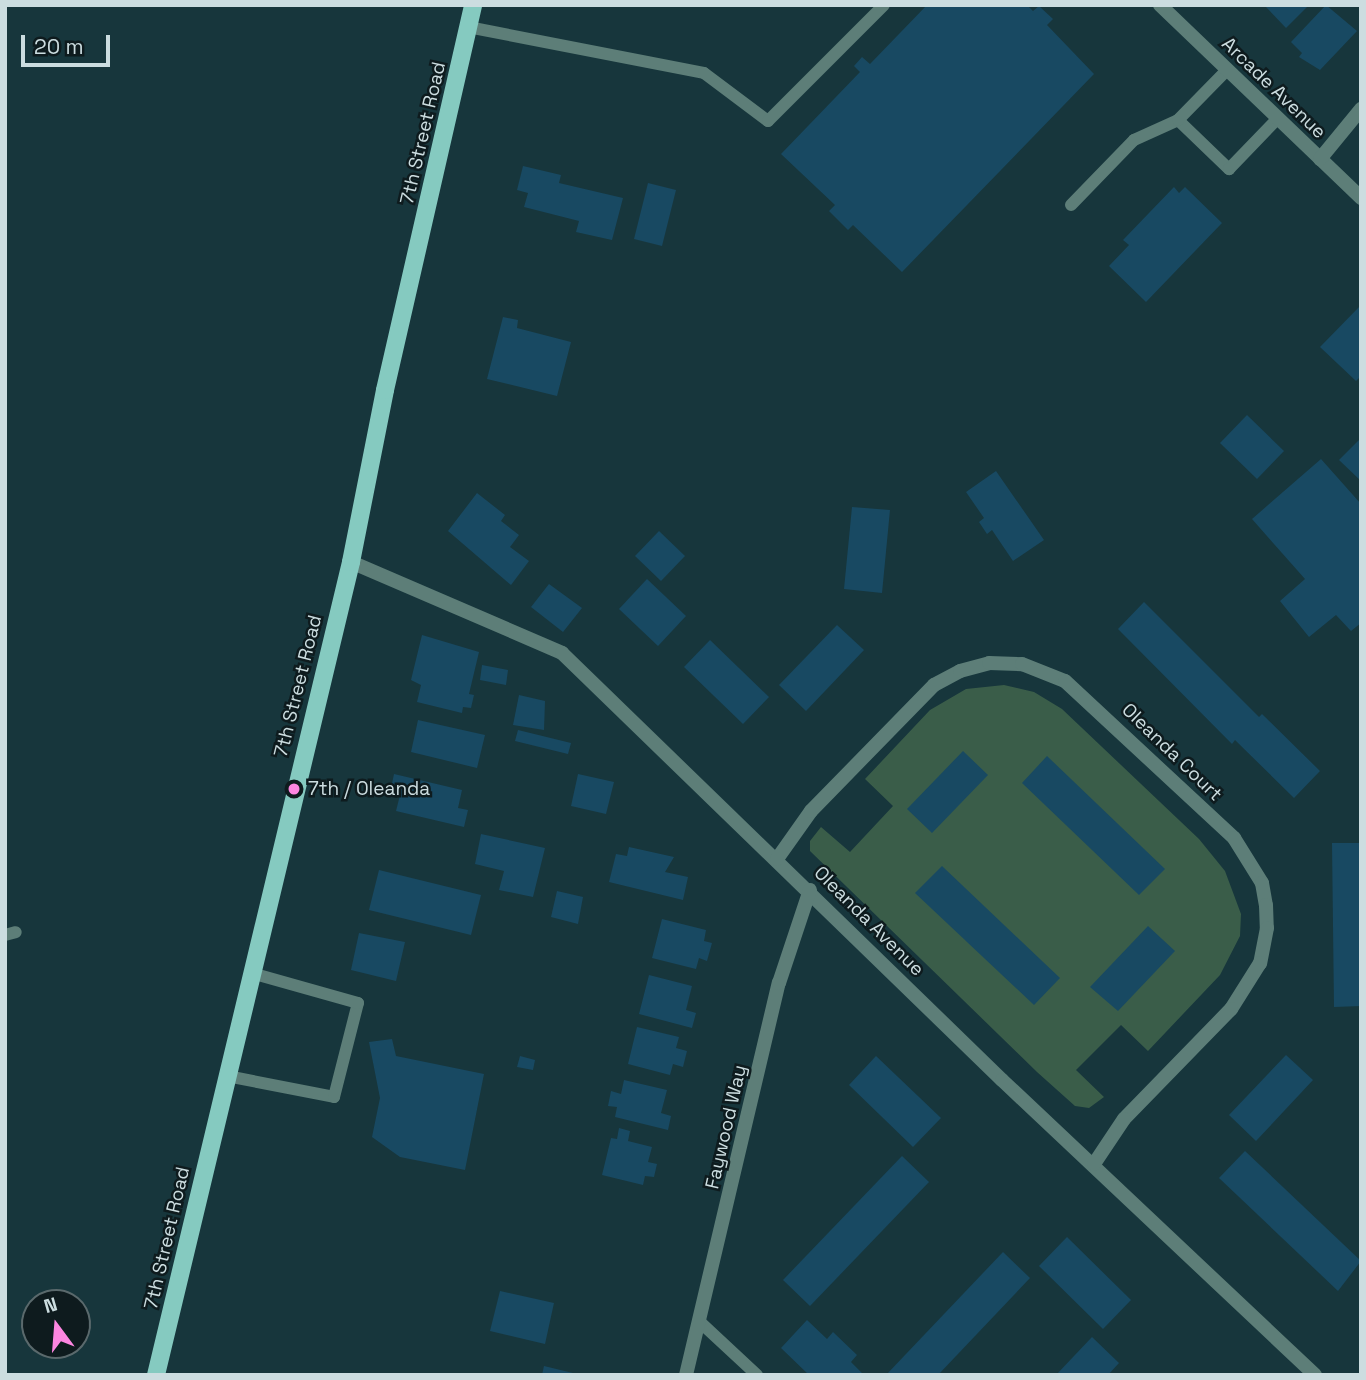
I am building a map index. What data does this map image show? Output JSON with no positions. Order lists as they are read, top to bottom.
{
  "streets": {
    "main road": ["7th Street Road"],
    "street": [
      "Arcade Avenue",
      "Oleanda Court",
      "Oleanda Avenue",
      "Faywood Way"
    ]
  },
  "crossings": [
    ["7th Street Road", "Oleanda Avenue"],
    ["Oleanda Court", "Oleanda Avenue"],
    ["Oleanda Avenue", "Faywood Way"]
  ],
  "places": ["7th / Oleanda"],
  "scale_bar": "20 m",
  "north": "top"
}
